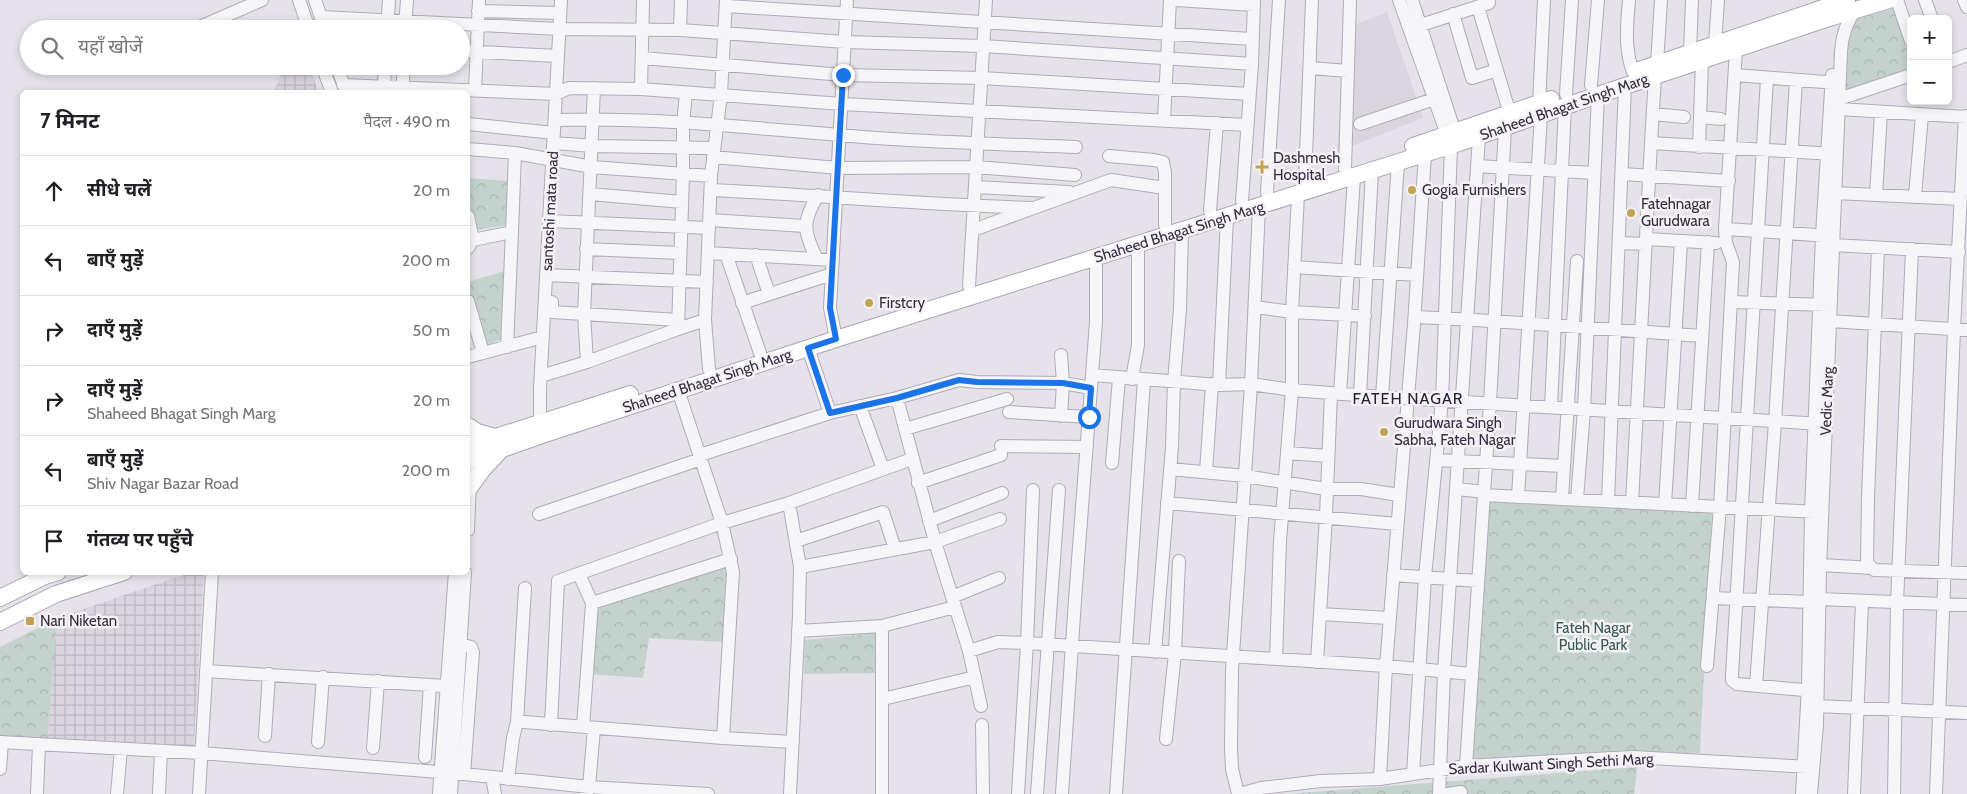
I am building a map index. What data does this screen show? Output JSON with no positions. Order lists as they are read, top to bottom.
{
  "streets": {
    "main road": ["Shaheed Bhagat Singh Marg"],
    "street": ["santoshi mata road", "Vedic Marg", "Sardar Kulwant Singh Sethi Marg"]
  },
  "crossings": [
    ["Vedic Marg", "Sardar Kulwant Singh Sethi Marg"]
  ],
  "districts": ["FATEH NAGAR"],
  "parks": ["Fateh Nagar Public Park"],
  "places": {
    "health": ["Dashmesh Hospital"],
    "other": [
      "Gogia Furnishers",
      "Fatehnagar Gurudwara",
      "Firstcry",
      "Gurudwara Singh Sabha, Fateh Nagar"
    ],
    "transit": ["Nari Niketan"]
  },
  "page": {
    "map_buttons": ["+", "−"],
    "search": "यहाँ खोजें",
    "heading": ["7 मिनट", "पैदल · 490 m"],
    "list": [
      ["सीधे चलें", "20 m"],
      ["बाएँ मुड़ें", "200 m"],
      ["दाएँ मुड़ें", "50 m"],
      ["दाएँ मुड़ें", "Shaheed Bhagat Singh Marg", "20 m"],
      ["बाएँ मुड़ें", "Shiv Nagar Bazar Road", "200 m"],
      "गंतव्य पर पहुँचे"
    ]
  }
}
